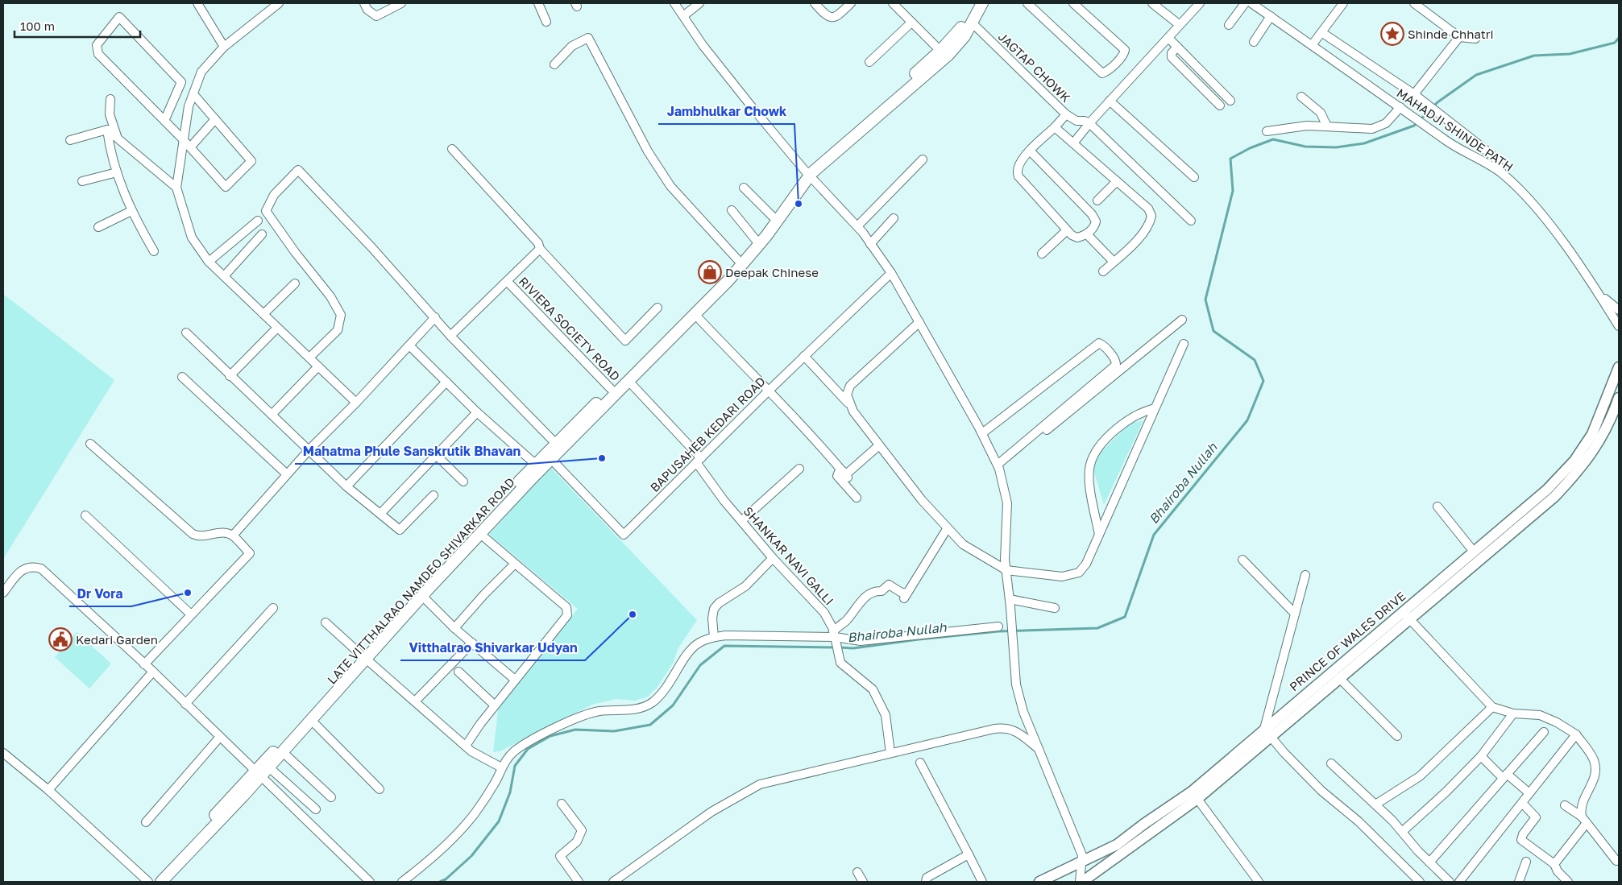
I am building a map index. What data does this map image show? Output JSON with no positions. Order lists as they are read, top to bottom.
{
  "streets": {
    "main road": ["LATE VITTHALRAO NAMDEO SHIVARKAR ROAD"],
    "street": [
      "JAGTAP CHOWK",
      "MAHADJI SHINDE PATH",
      "RIVIERA SOCIETY ROAD",
      "BAPUSAHEB KEDARI ROAD",
      "SHANKAR NAVI GALLI",
      "PRINCE OF WALES DRIVE"
    ]
  },
  "crossings": [
    ["JAGTAP CHOWK", "LATE VITTHALRAO NAMDEO SHIVARKAR ROAD"],
    ["RIVIERA SOCIETY ROAD", "LATE VITTHALRAO NAMDEO SHIVARKAR ROAD"],
    ["BAPUSAHEB KEDARI ROAD", "SHANKAR NAVI GALLI"],
    ["BAPUSAHEB KEDARI ROAD", "LATE VITTHALRAO NAMDEO SHIVARKAR ROAD"],
    ["SHANKAR NAVI GALLI", "LATE VITTHALRAO NAMDEO SHIVARKAR ROAD"]
  ],
  "water": ["Bhairoba Nullah"],
  "places": {
    "place": ["Shinde Chhatri"],
    "other": [
      "Jambhulkar Chowk",
      "Mahatma Phule Sanskrutik Bhavan",
      "Dr Vora",
      "Vitthalrao Shivarkar Udyan"
    ],
    "shop": ["Deepak Chinese"],
    "public building": ["Kedari Garden"]
  },
  "scale_bar": "100 m"
}
